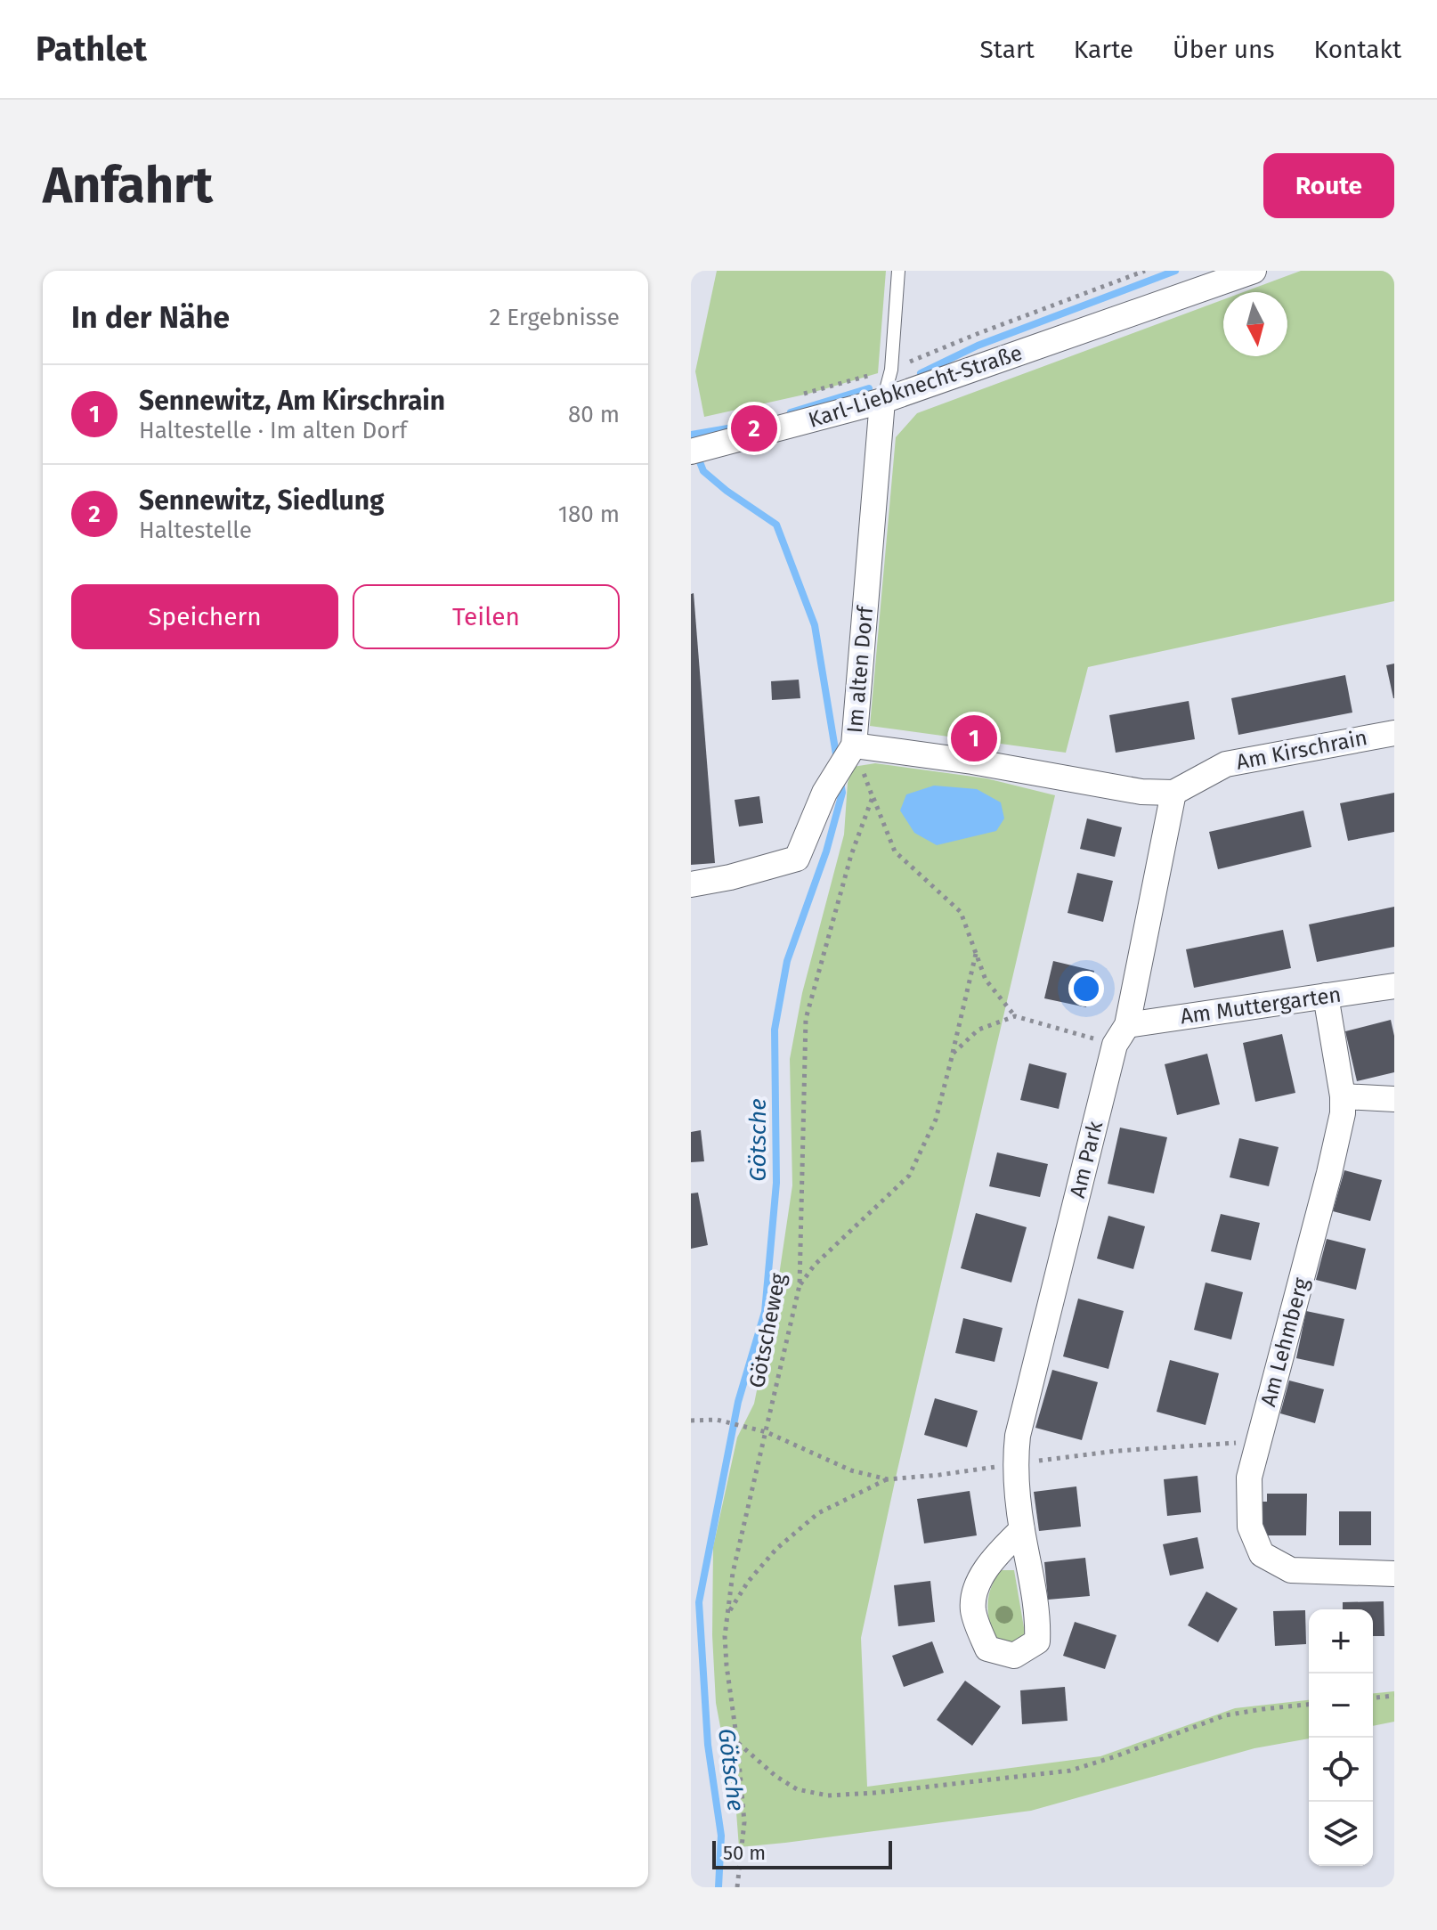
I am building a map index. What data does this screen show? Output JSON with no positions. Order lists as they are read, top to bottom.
{
  "streets": {
    "street": [
      "Karl-Liebknecht-Straße",
      "Im alten Dorf",
      "Am Kirschrain",
      "Am Muttergarten",
      "Am Park",
      "Am Lehmberg"
    ],
    "path": ["Götscheweg"]
  },
  "crossings": [
    ["Karl-Liebknecht-Straße", "Im alten Dorf"],
    ["Am Kirschrain", "Am Park"],
    ["Am Muttergarten", "Am Park"],
    ["Am Muttergarten", "Am Lehmberg"]
  ],
  "water": ["Götsche"],
  "scale_bar": "50 m",
  "north": "bottom",
  "page": {
    "header": "Pathlet",
    "nav": [
      "Start",
      "Karte",
      "Über uns",
      "Kontakt"
    ],
    "buttons": [
      "Route",
      ["Speichern", "Teilen"]
    ],
    "title": "Anfahrt",
    "heading": ["In der Nähe", "2 Ergebnisse"],
    "list": [
      {
        "mark": "1",
        "name": "Sennewitz, Am Kirschrain",
        "note": "Haltestelle · Im alten Dorf",
        "value": "80 m"
      },
      {
        "mark": "2",
        "name": "Sennewitz, Siedlung",
        "note": "Haltestelle",
        "value": "180 m"
      }
    ],
    "pins": ["2", "1"],
    "map_buttons": ["+", "−"],
    "scale": "50 m"
  }
}
